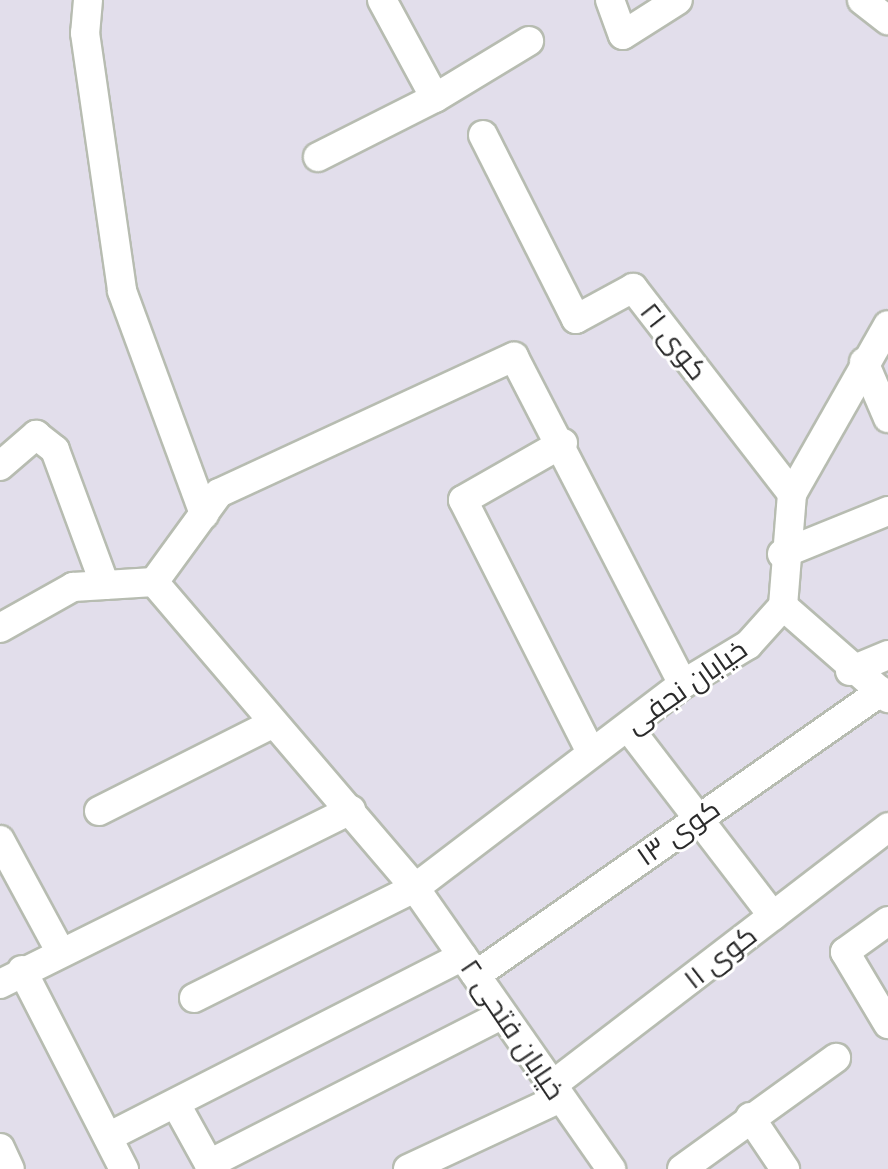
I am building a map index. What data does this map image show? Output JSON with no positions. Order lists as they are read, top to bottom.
{
  "streets": {
    "street": [
      "کوی ۲۱",
      "خیابان نجفی",
      "کوی ۱۳",
      "کوی ۱۱",
      "خیابان فتحی ۲"
    ]
  },
  "crossings": [
    ["خیابان نجفی", "خیابان فتحی ۲"],
    ["کوی ۱۳", "خیابان فتحی ۲"],
    ["کوی ۱۱", "خیابان فتحی ۲"]
  ]
}
